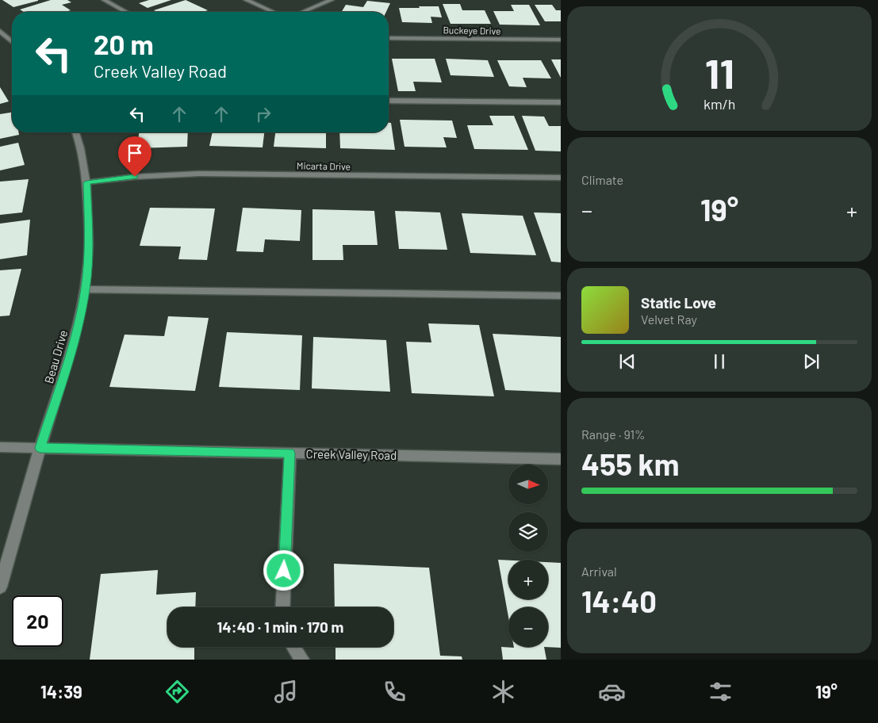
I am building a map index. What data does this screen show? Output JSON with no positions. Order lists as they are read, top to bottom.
{
  "streets": {
    "street": [
      "Buckeye Drive",
      "Micarta Drive",
      "Beau Drive",
      "Creek Valley Road"
    ]
  },
  "crossings": [
    ["Micarta Drive", "Beau Drive"],
    ["Beau Drive", "Creek Valley Road"]
  ],
  "north": "right",
  "page": {
    "turn": ["20 m", "Creek Valley Road"],
    "tile": [
      "Climate",
      ["Range · 91%", "455 km"],
      ["Arrival", "14:40"]
    ],
    "heat": ["−", "19°", "+"],
    "song": ["Static Love", "Velvet Ray"],
    "map_buttons": ["+", "−"],
    "limit": "20",
    "trip": "14:40 · 1 min · 170 m",
    "tabs": ["14:39", "19°"],
    "gauge": ["11", "km/h"]
  }
}
